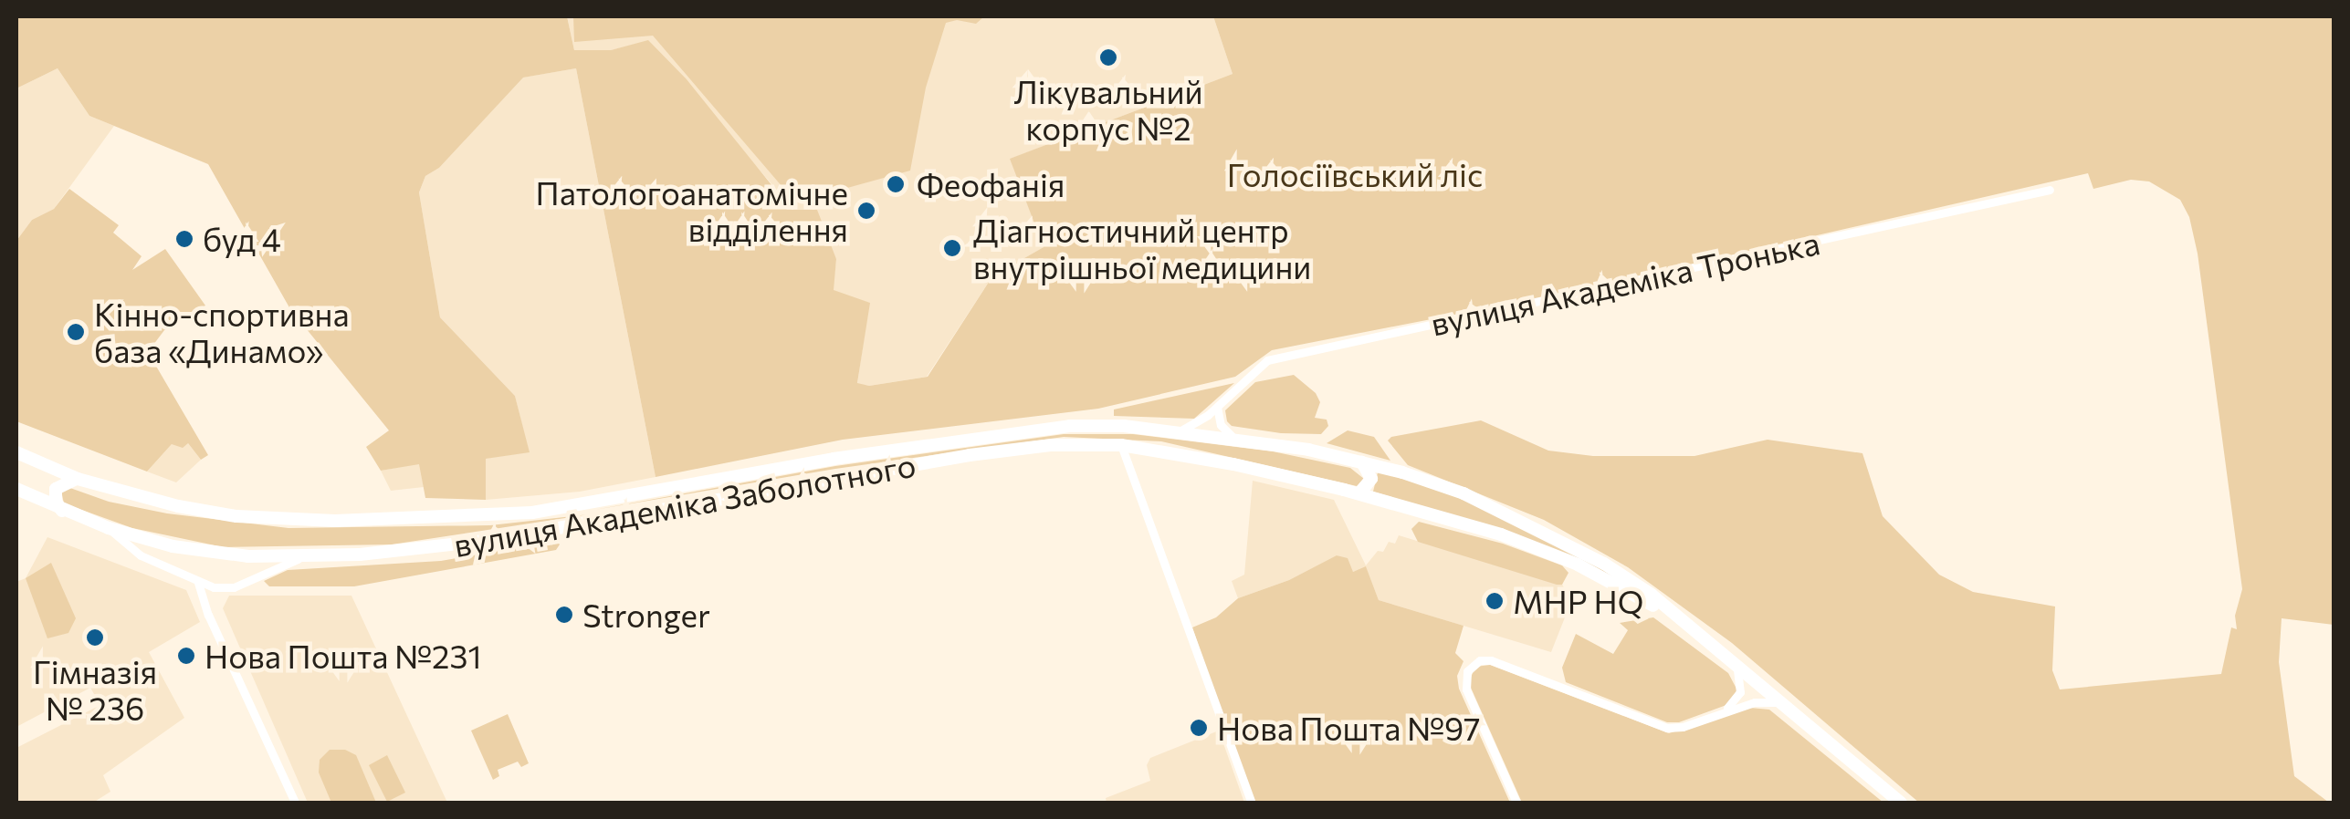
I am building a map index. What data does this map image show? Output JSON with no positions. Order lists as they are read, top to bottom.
{
  "streets": {
    "highway": ["вулиця Академіка Заболотного"],
    "street": ["вулиця Академіка Тронька"]
  },
  "crossings": [
    ["вулиця Академіка Тронька", "вулиця Академіка Заболотного"]
  ],
  "parks": ["Голосіївський ліс"],
  "places": [
    "Лікувальний корпус №2",
    "Феофанія",
    "Патологоанатомічне відділення",
    "буд 4",
    "Діагностичний центр внутрішньої медицини",
    "Кінно-спортивна база «Динамо»",
    "MHP HQ",
    "Stronger",
    "Гімназія № 236",
    "Нова Пошта №231",
    "Нова Пошта №97"
  ]
}
